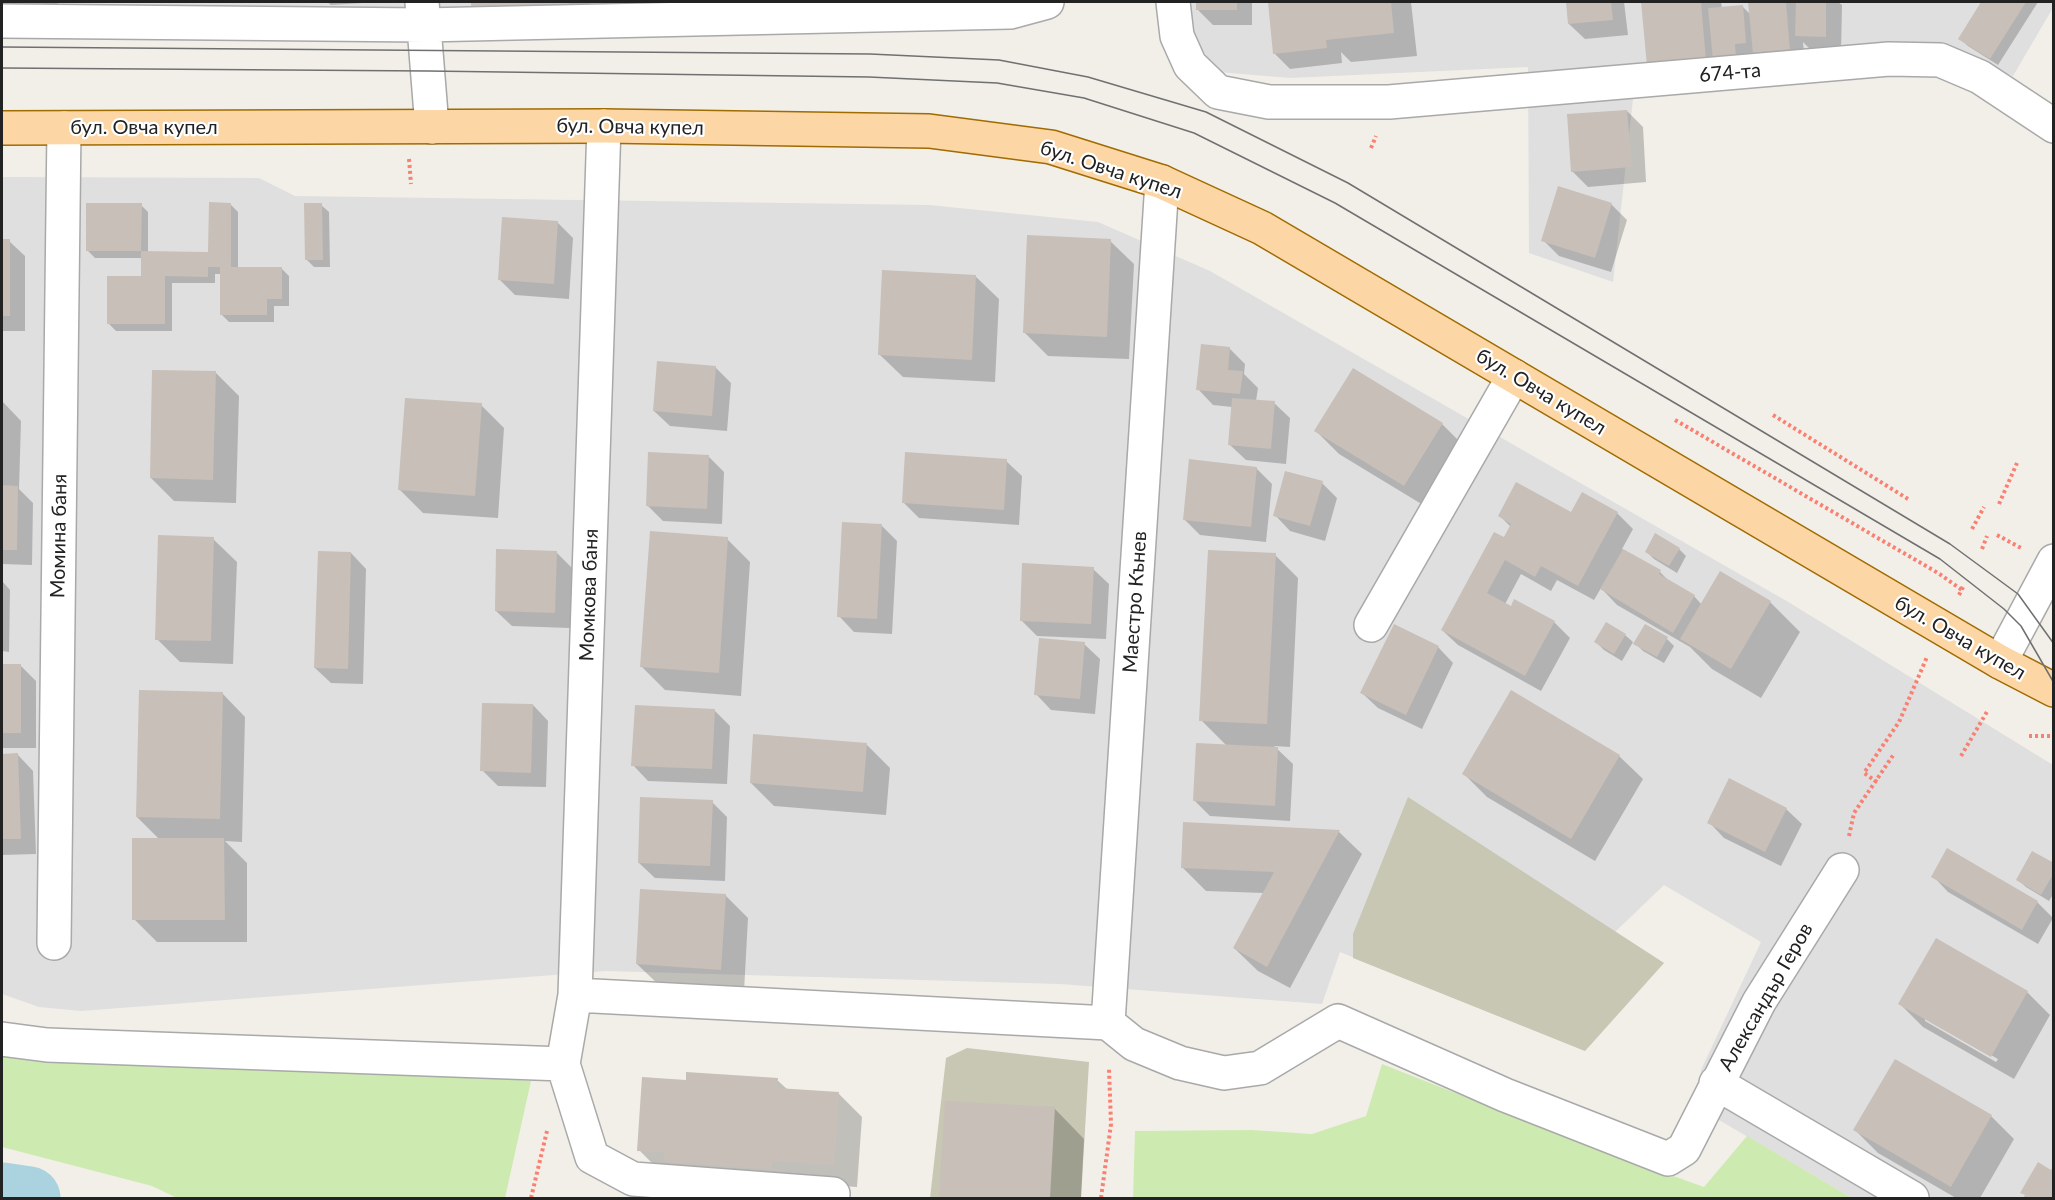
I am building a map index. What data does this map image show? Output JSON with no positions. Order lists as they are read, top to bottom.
{
  "streets": {
    "main road": ["бул. Овча купел"],
    "street": [
      "674-та",
      "Момина баня",
      "Момкова баня",
      "Маестро Кънев",
      "Александър Геров"
    ]
  },
  "crossings": [
    ["бул. Овча купел", "Момина баня"],
    ["бул. Овча купел", "Момкова баня"],
    ["бул. Овча купел", "Маестро Кънев"]
  ]
}
